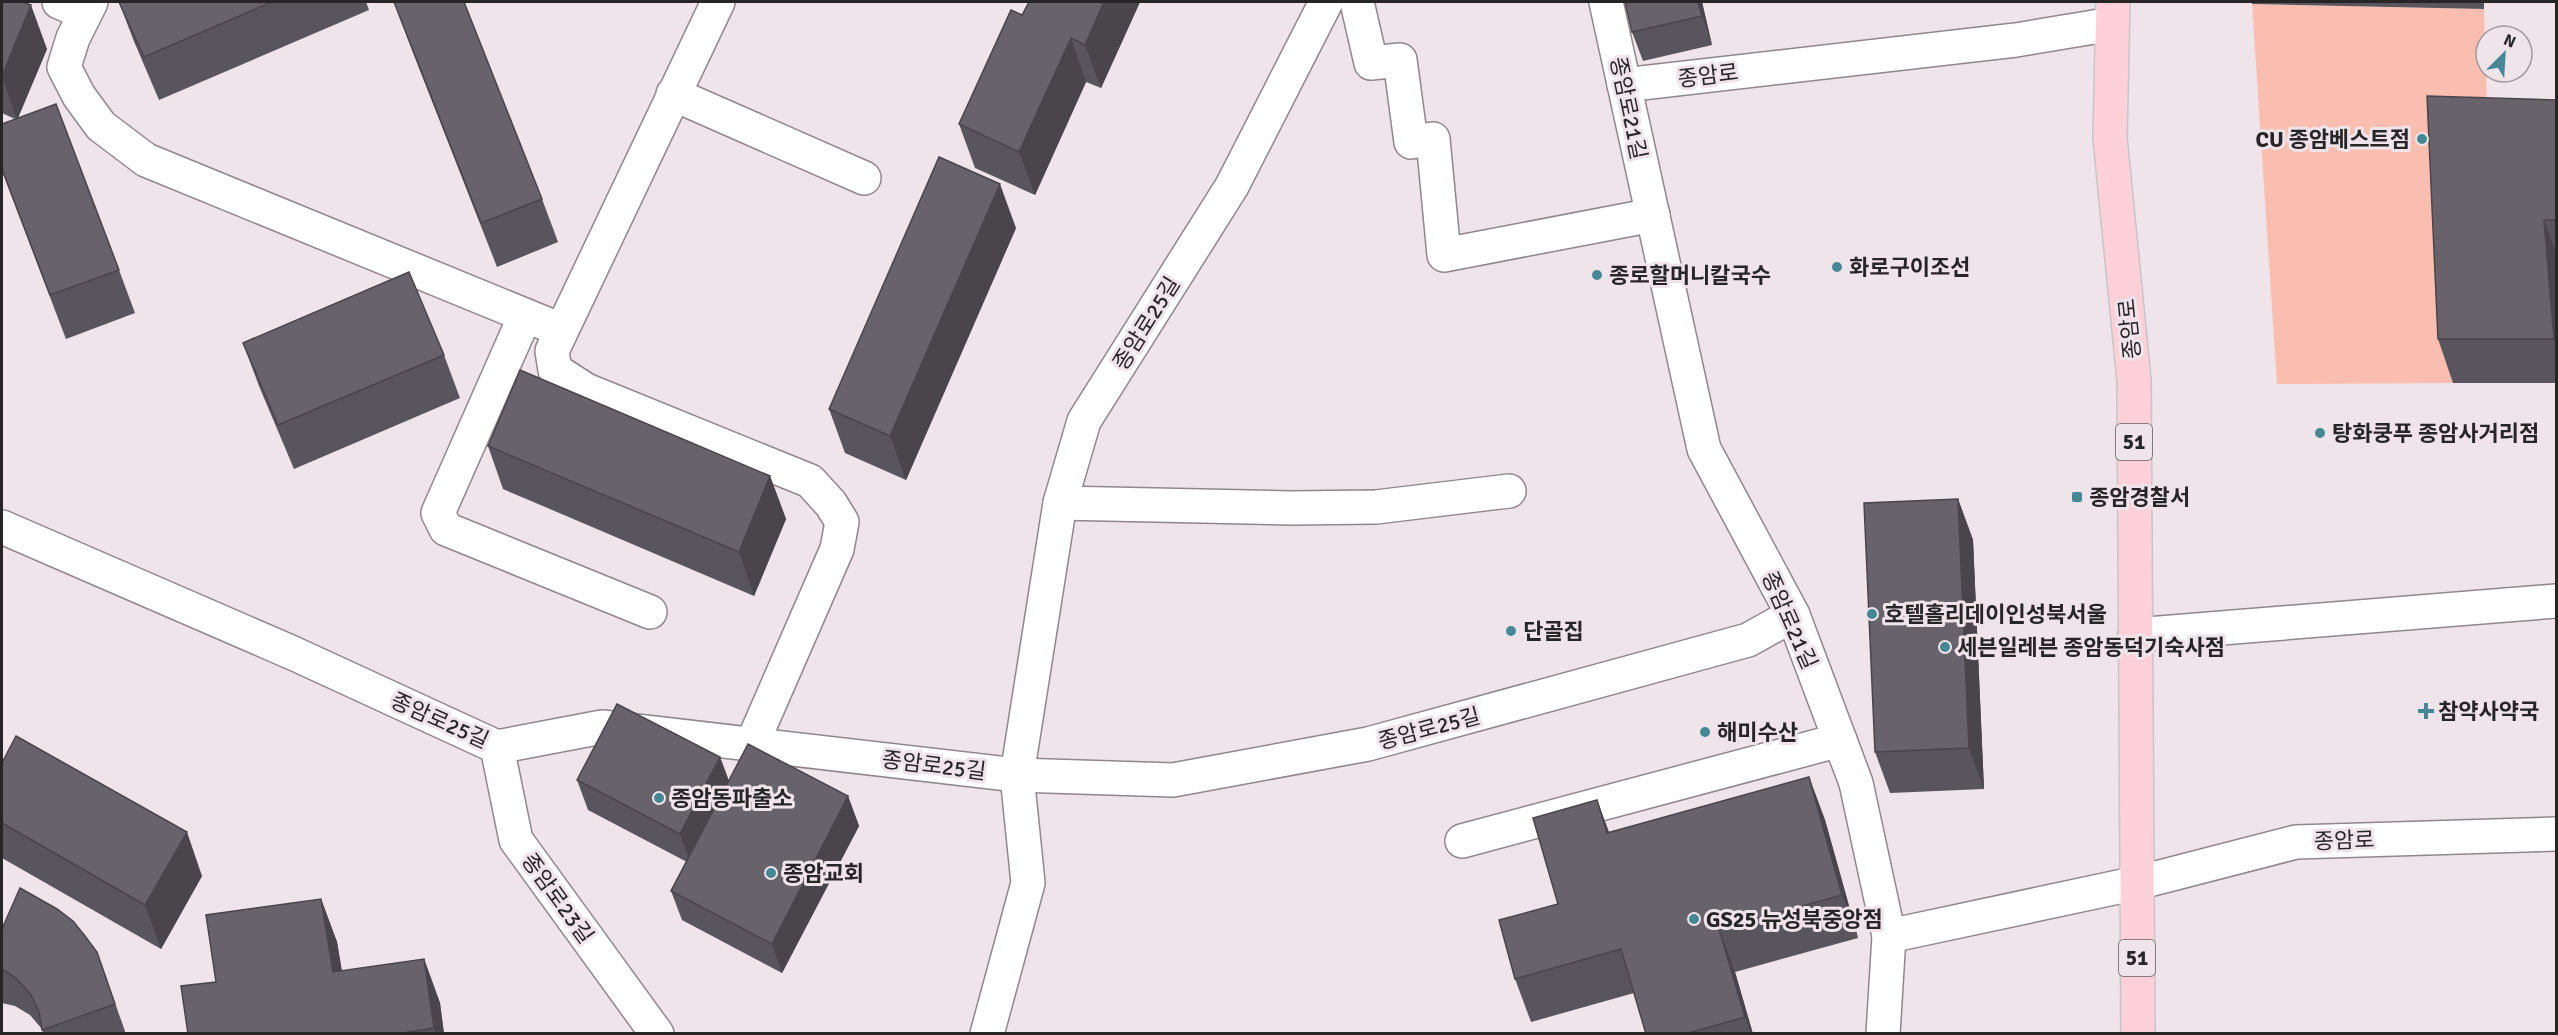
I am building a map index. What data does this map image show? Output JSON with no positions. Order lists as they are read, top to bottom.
{
  "streets": {
    "main road": ["종암로", "51"],
    "street": ["종암로21길", "종암로25길", "종암로23길"]
  },
  "crossings": [
    ["종암로", "종암로21길"],
    ["종암로21길", "종암로25길"],
    ["종암로25길", "종암로23길"]
  ],
  "places": {
    "other": [
      "CU 종암베스트점",
      "화로구이조선",
      "종로할머니칼국수",
      "탕화쿵푸 종암사거리점",
      "호텔홀리데이인성북서울",
      "단골집",
      "세븐일레븐 종암동덕기숙사점",
      "해미수산",
      "종암동파출소",
      "종암교회",
      "GS25 뉴성북중앙점"
    ],
    "transit": ["종암경찰서"],
    "health": ["참약사약국"]
  },
  "north": "top right"
}
